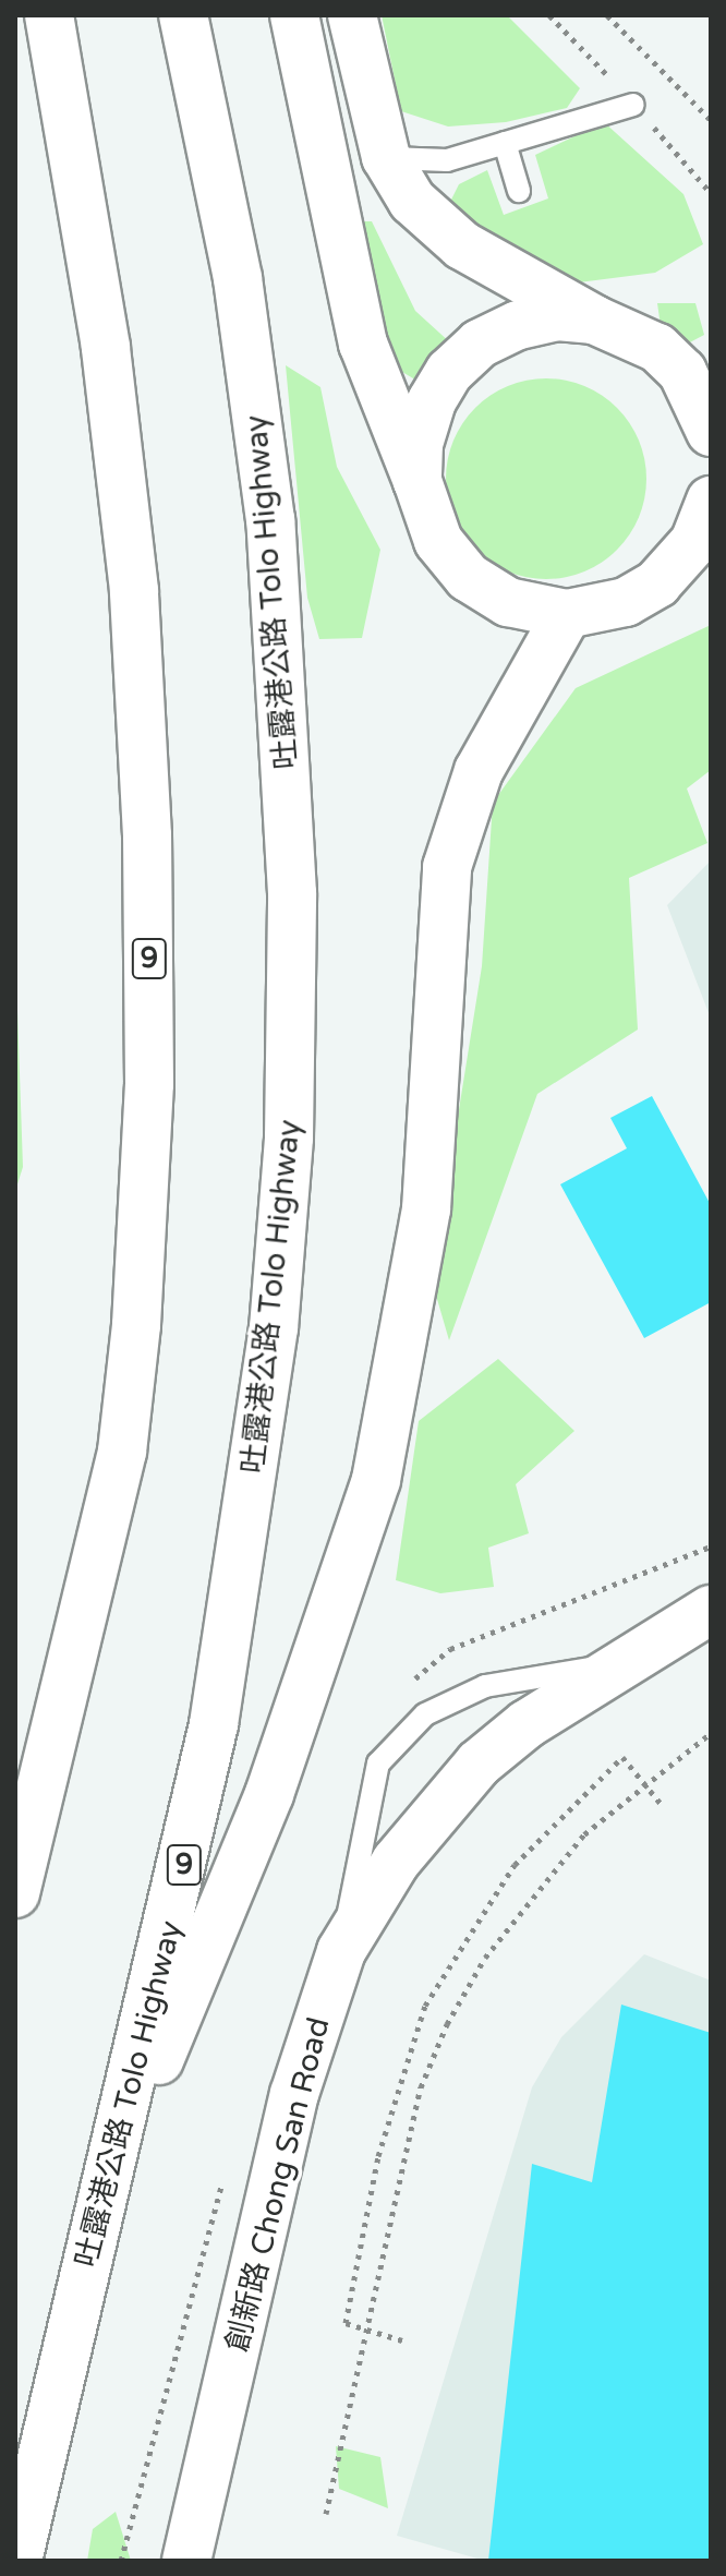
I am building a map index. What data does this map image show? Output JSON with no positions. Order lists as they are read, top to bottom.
{
  "streets": {
    "main road": ["吐露港公路 Tolo Highway", "9", "創新路 Chong San Road"]
  }
}
